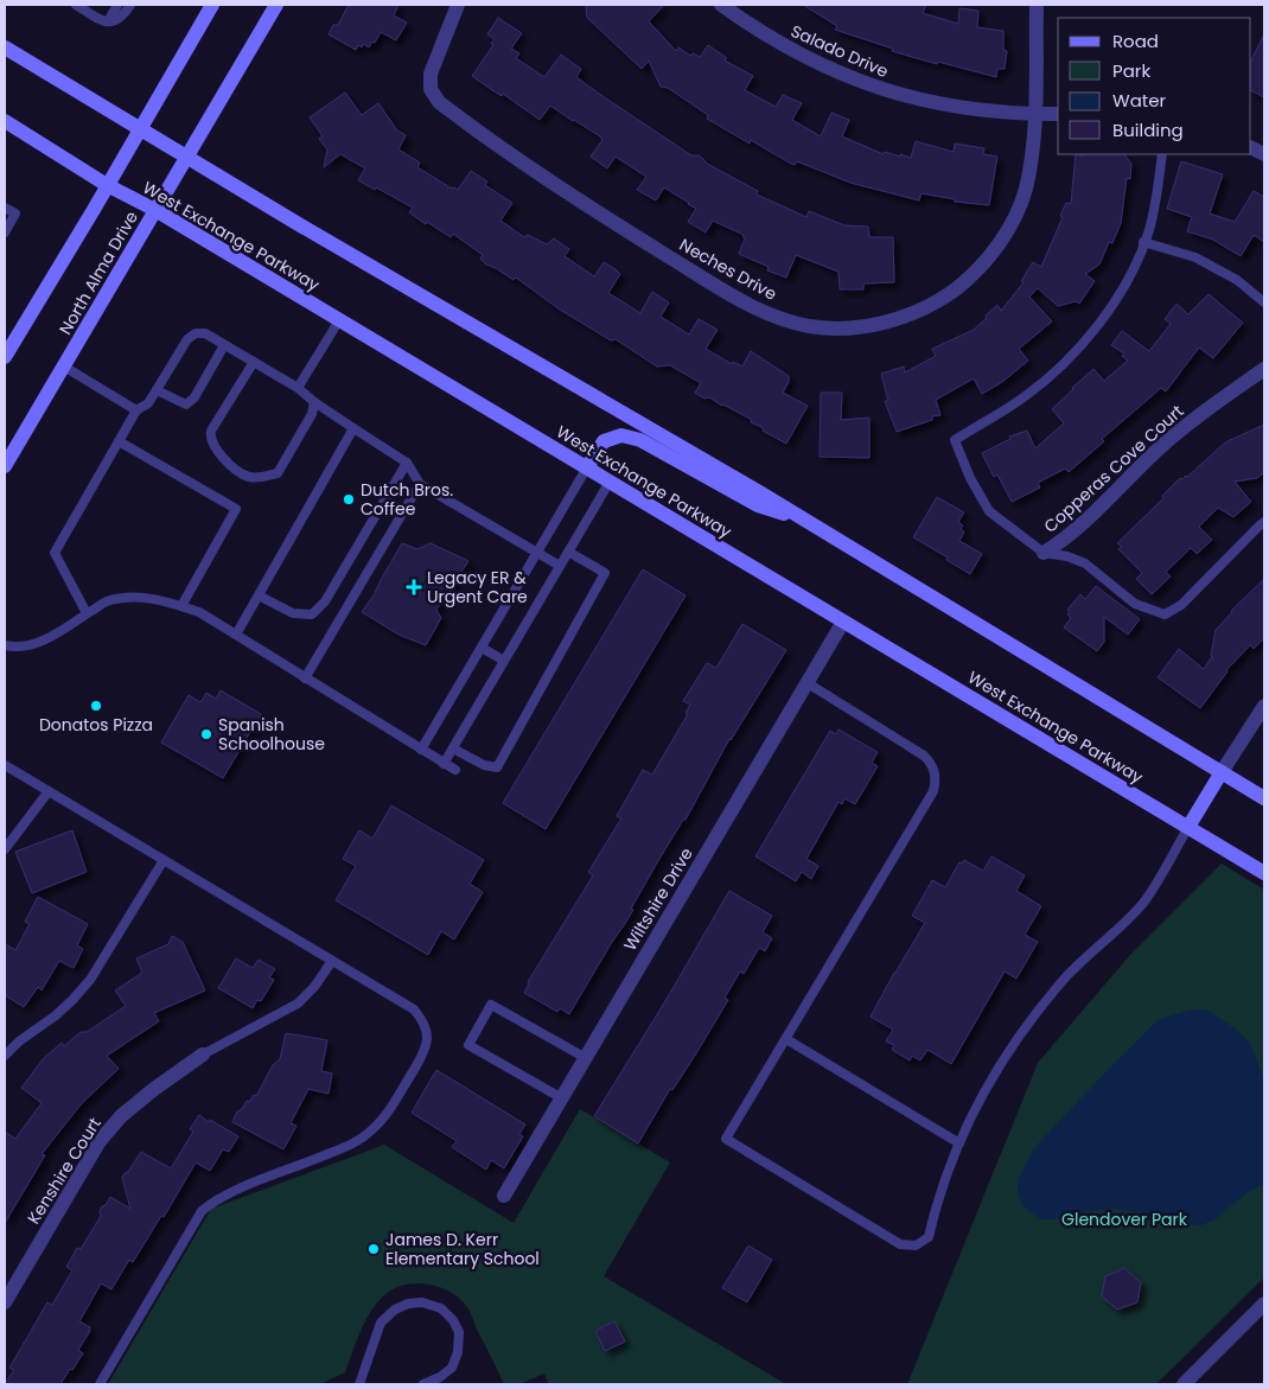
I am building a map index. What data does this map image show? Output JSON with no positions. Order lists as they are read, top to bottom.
{
  "streets": {
    "main road": ["West Exchange Parkway", "North Alma Drive"],
    "street": [
      "Salado Drive",
      "Neches Drive",
      "Copperas Cove Court",
      "Wiltshire Drive",
      "Kenshire Court"
    ]
  },
  "crossings": [
    ["Salado Drive", "Neches Drive"],
    ["West Exchange Parkway", "North Alma Drive"],
    ["West Exchange Parkway", "Wiltshire Drive"]
  ],
  "parks": ["Glendover Park"],
  "places": {
    "other": [
      "Dutch Bros. Coffee",
      "Donatos Pizza",
      "Spanish Schoolhouse",
      "James D. Kerr Elementary School"
    ],
    "health": ["Legacy ER & Urgent Care"]
  },
  "legend": [
    "Road",
    "Park",
    "Water",
    "Building"
  ]
}
